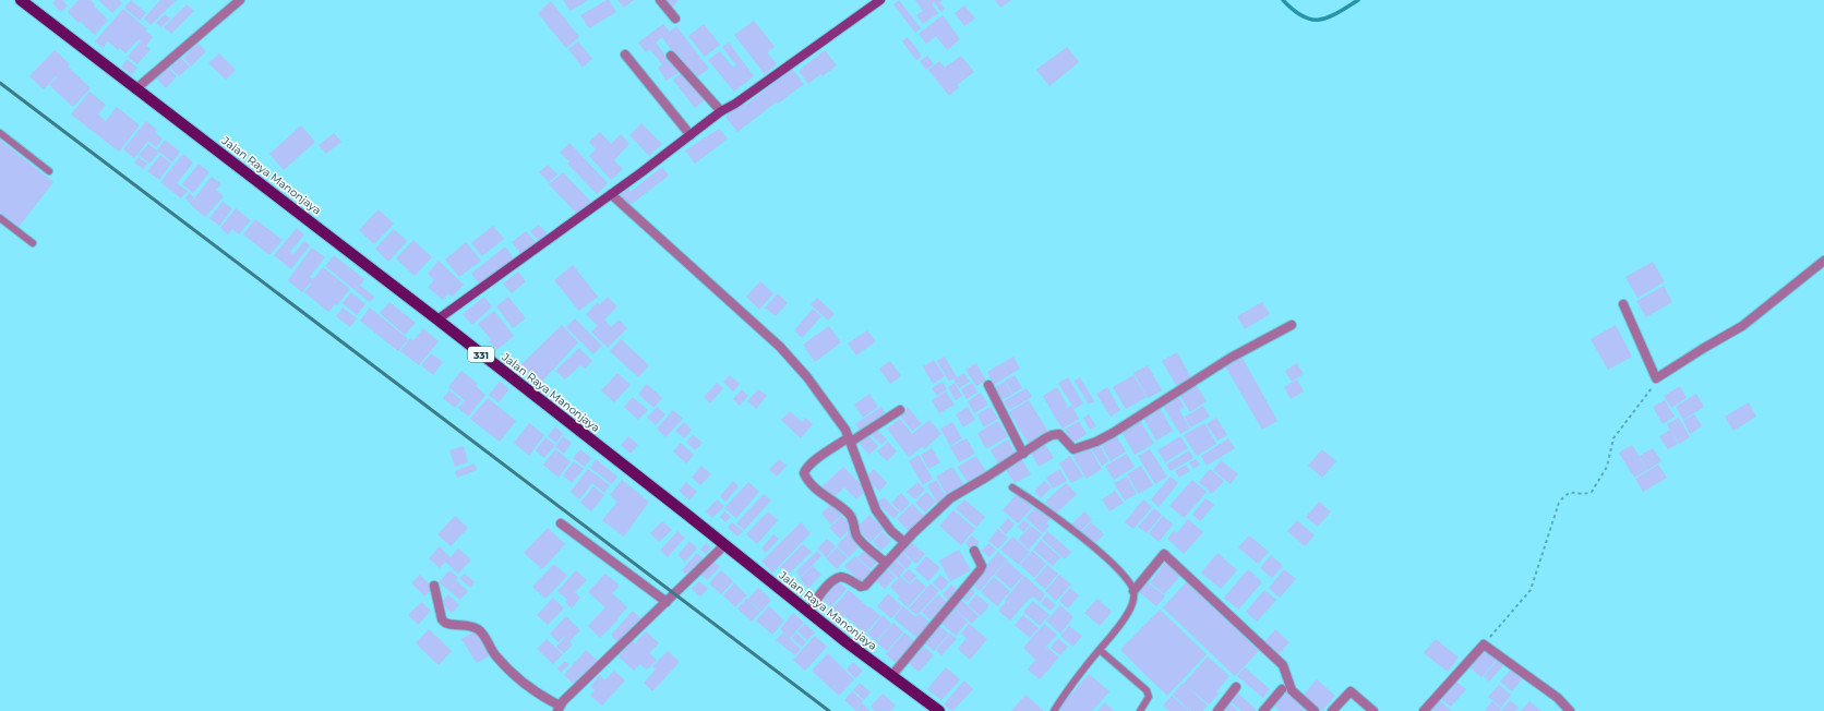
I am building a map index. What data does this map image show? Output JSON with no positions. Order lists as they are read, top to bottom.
{
  "streets": {
    "main road": ["Jalan Raya Manonjaya", "331"]
  }
}
